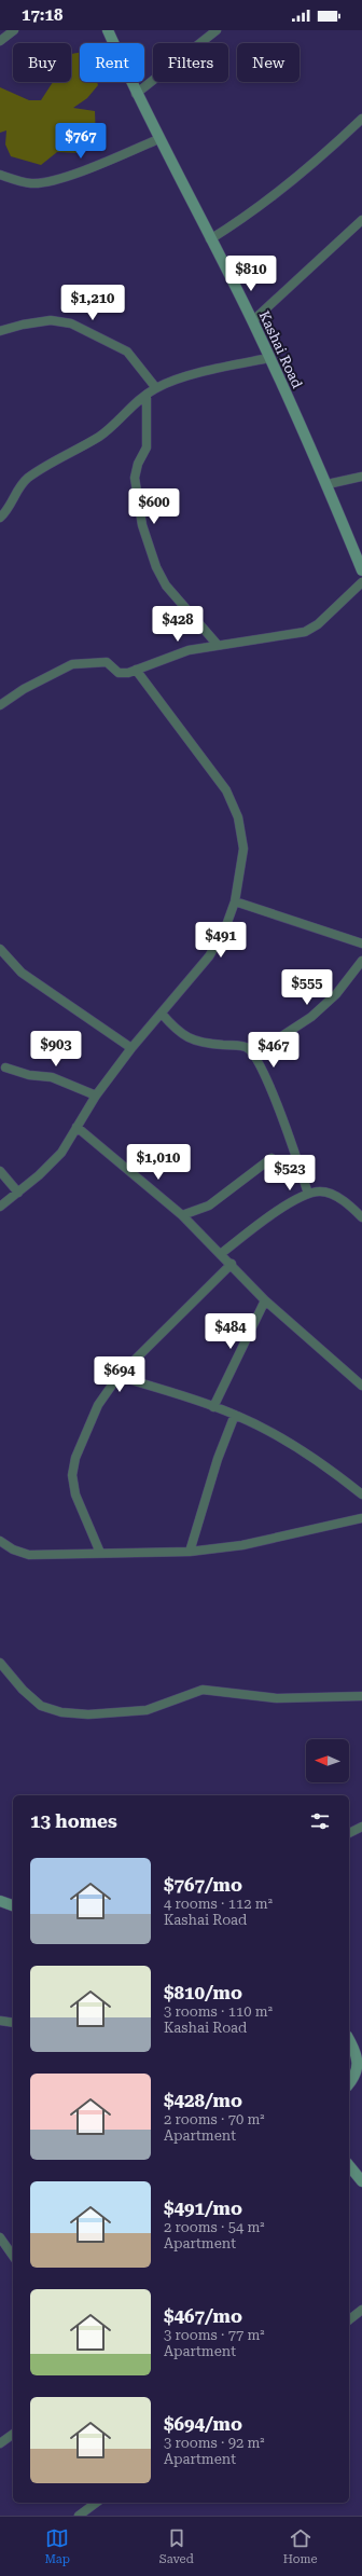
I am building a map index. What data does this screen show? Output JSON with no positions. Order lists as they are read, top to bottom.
{
  "streets": {
    "street": ["Kashai Road"]
  },
  "north": "left",
  "page": {
    "status": "17:18",
    "chip": [
      "Buy",
      "Rent",
      "Filters",
      "New"
    ],
    "price": [
      "$767",
      "$810",
      "$1,210",
      "$600",
      "$428",
      "$491",
      "$555",
      "$903",
      "$467",
      "$1,010",
      "$523",
      "$484",
      "$694"
    ],
    "heading": "13 homes",
    "list": [
      {
        "name": "$767/mo",
        "note": "4 rooms · 112 m² · Kashai Road"
      },
      {
        "name": "$810/mo",
        "note": "3 rooms · 110 m² · Kashai Road"
      },
      {
        "name": "$428/mo",
        "note": "2 rooms · 70 m² · Apartment"
      },
      {
        "name": "$491/mo",
        "note": "2 rooms · 54 m² · Apartment"
      },
      {
        "name": "$467/mo",
        "note": "3 rooms · 77 m² · Apartment"
      },
      {
        "name": "$694/mo",
        "note": "3 rooms · 92 m² · Apartment"
      }
    ],
    "tabs": ["Map", "Saved", "Home"]
  }
}
